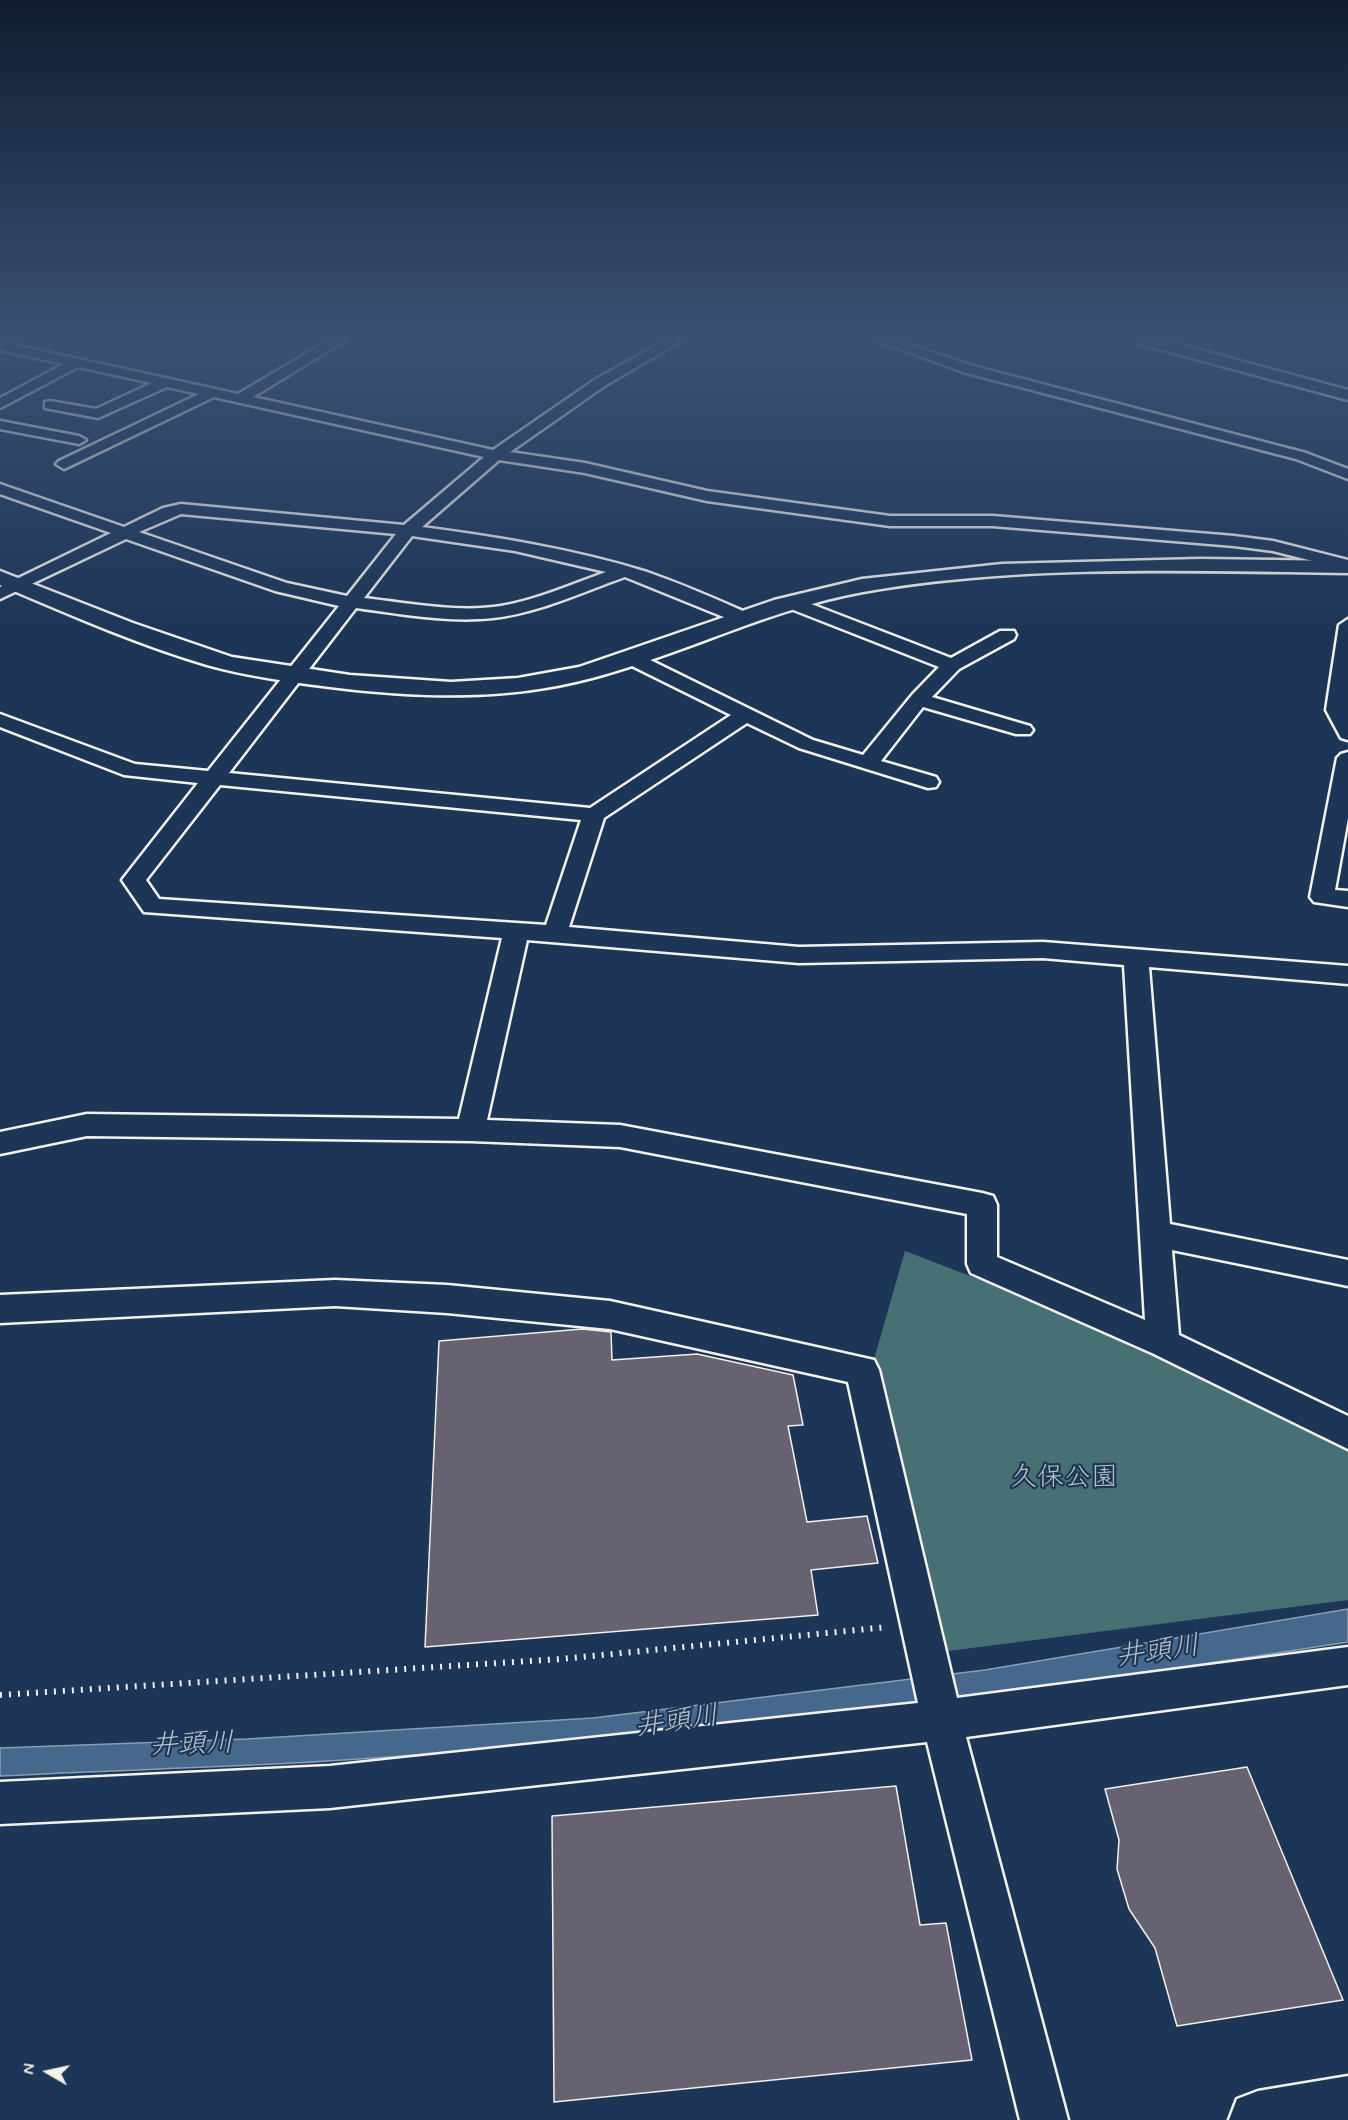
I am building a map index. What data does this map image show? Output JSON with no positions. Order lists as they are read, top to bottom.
{
  "water": ["井頭川"],
  "parks": ["久保公園"],
  "north": "left"
}
